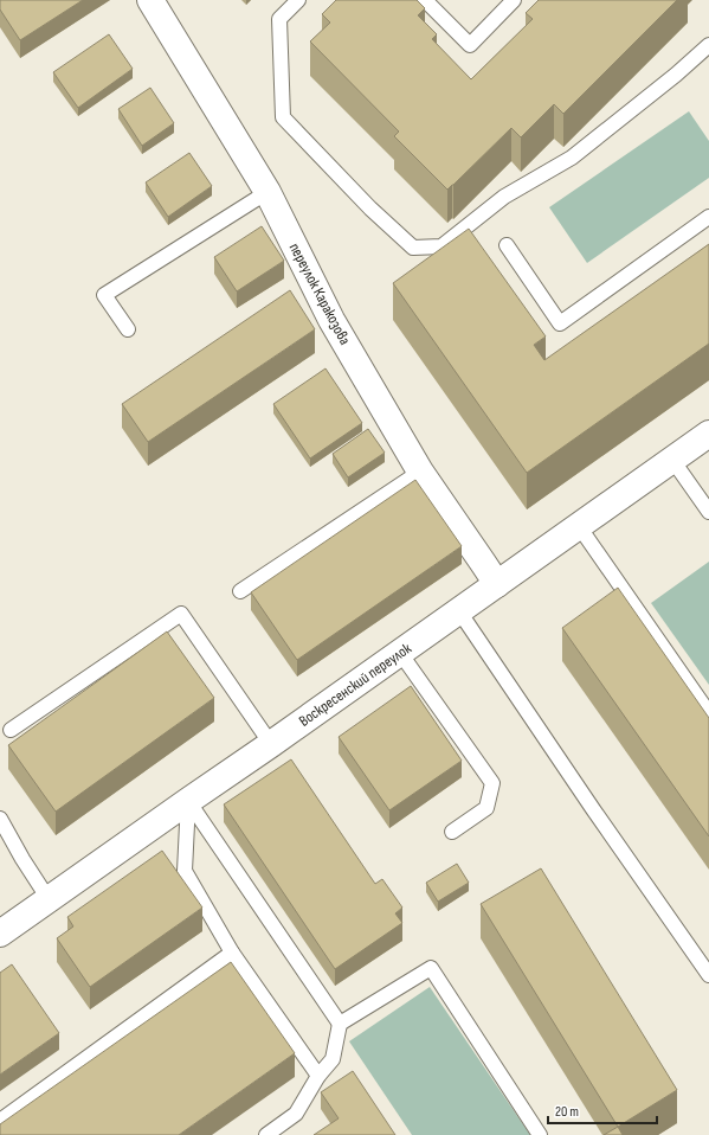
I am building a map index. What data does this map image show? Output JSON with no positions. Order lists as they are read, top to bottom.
{
  "streets": {
    "street": ["переулок Каракозова", "Воскресенский переулок"]
  },
  "crossings": [
    ["переулок Каракозова", "Воскресенский переулок"]
  ],
  "scale_bar": "20 m"
}
